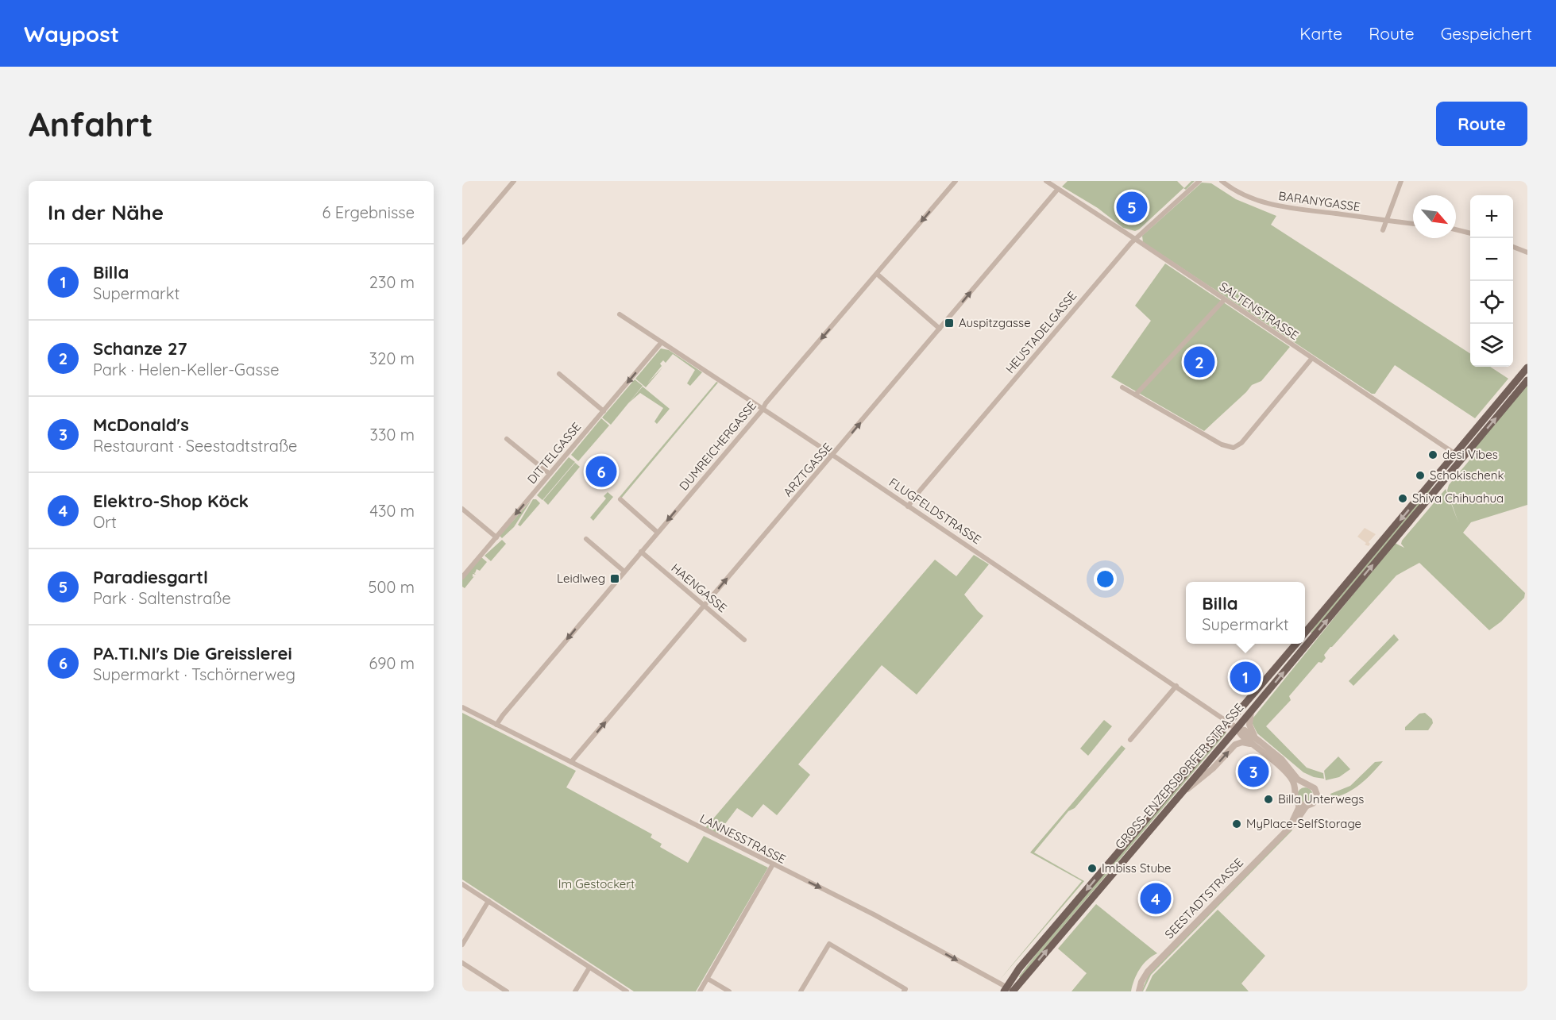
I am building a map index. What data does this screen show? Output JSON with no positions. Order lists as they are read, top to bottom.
{
  "streets": {
    "main road": ["GROSS-ENZERSDORFER STRASSE"],
    "street": [
      "BARANYGASSE",
      "SALTENSTRASSE",
      "HEUSTADELGASSE",
      "DUMREICHERGASSE",
      "DITTELGASSE",
      "ARZTGASSE",
      "FLUGFELDSTRASSE",
      "HAENGASSE",
      "LANNESSTRASSE",
      "SEESTADTSTRASSE"
    ]
  },
  "crossings": [
    ["SALTENSTRASSE", "HEUSTADELGASSE"],
    ["SALTENSTRASSE", "ARZTGASSE"],
    ["SALTENSTRASSE", "GROSS-ENZERSDORFER STRASSE"],
    ["HEUSTADELGASSE", "FLUGFELDSTRASSE"],
    ["DUMREICHERGASSE", "FLUGFELDSTRASSE"],
    ["DUMREICHERGASSE", "HAENGASSE"],
    ["DUMREICHERGASSE", "LANNESSTRASSE"],
    ["DITTELGASSE", "FLUGFELDSTRASSE"],
    ["ARZTGASSE", "FLUGFELDSTRASSE"],
    ["ARZTGASSE", "HAENGASSE"],
    ["ARZTGASSE", "LANNESSTRASSE"],
    ["FLUGFELDSTRASSE", "GROSS-ENZERSDORFER STRASSE"],
    ["FLUGFELDSTRASSE", "SEESTADTSTRASSE"],
    ["GROSS-ENZERSDORFER STRASSE", "LANNESSTRASSE"],
    ["GROSS-ENZERSDORFER STRASSE", "SEESTADTSTRASSE"]
  ],
  "one_way": [
    "DUMREICHERGASSE",
    "DITTELGASSE",
    "ARZTGASSE",
    "LANNESSTRASSE"
  ],
  "parks": ["Im Gestockert"],
  "places": {
    "transit": ["Auspitzgasse", "Leidlweg"],
    "other": [
      "desi Vibes",
      "Schokischenk",
      "Shiva Chihuahua",
      "Billa Unterwegs",
      "MyPlace-SelfStorage",
      "Imbiss Stube"
    ]
  },
  "north": "bottom right",
  "page": {
    "header": "Waypost",
    "nav": ["Karte", "Route", "Gespeichert"],
    "buttons": "Route",
    "title": "Anfahrt",
    "heading": ["In der Nähe", "6 Ergebnisse"],
    "pins": [
      "5",
      "2",
      "6",
      "1",
      "3",
      "4"
    ],
    "map_buttons": ["+", "−"],
    "list": [
      {
        "mark": "1",
        "name": "Billa",
        "note": "Supermarkt",
        "value": "230 m"
      },
      {
        "mark": "2",
        "name": "Schanze 27",
        "note": "Park · Helen-Keller-Gasse",
        "value": "320 m"
      },
      {
        "mark": "3",
        "name": "McDonald's",
        "note": "Restaurant · Seestadtstraße",
        "value": "330 m"
      },
      {
        "mark": "4",
        "name": "Elektro-Shop Köck",
        "note": "Ort",
        "value": "430 m"
      },
      {
        "mark": "5",
        "name": "Paradiesgartl",
        "note": "Park · Saltenstraße",
        "value": "500 m"
      },
      {
        "mark": "6",
        "name": "PA.TI.NI's Die Greisslerei",
        "note": "Supermarkt · Tschörnerweg",
        "value": "690 m"
      }
    ],
    "popup": ["Billa", "Supermarkt"]
  }
}
